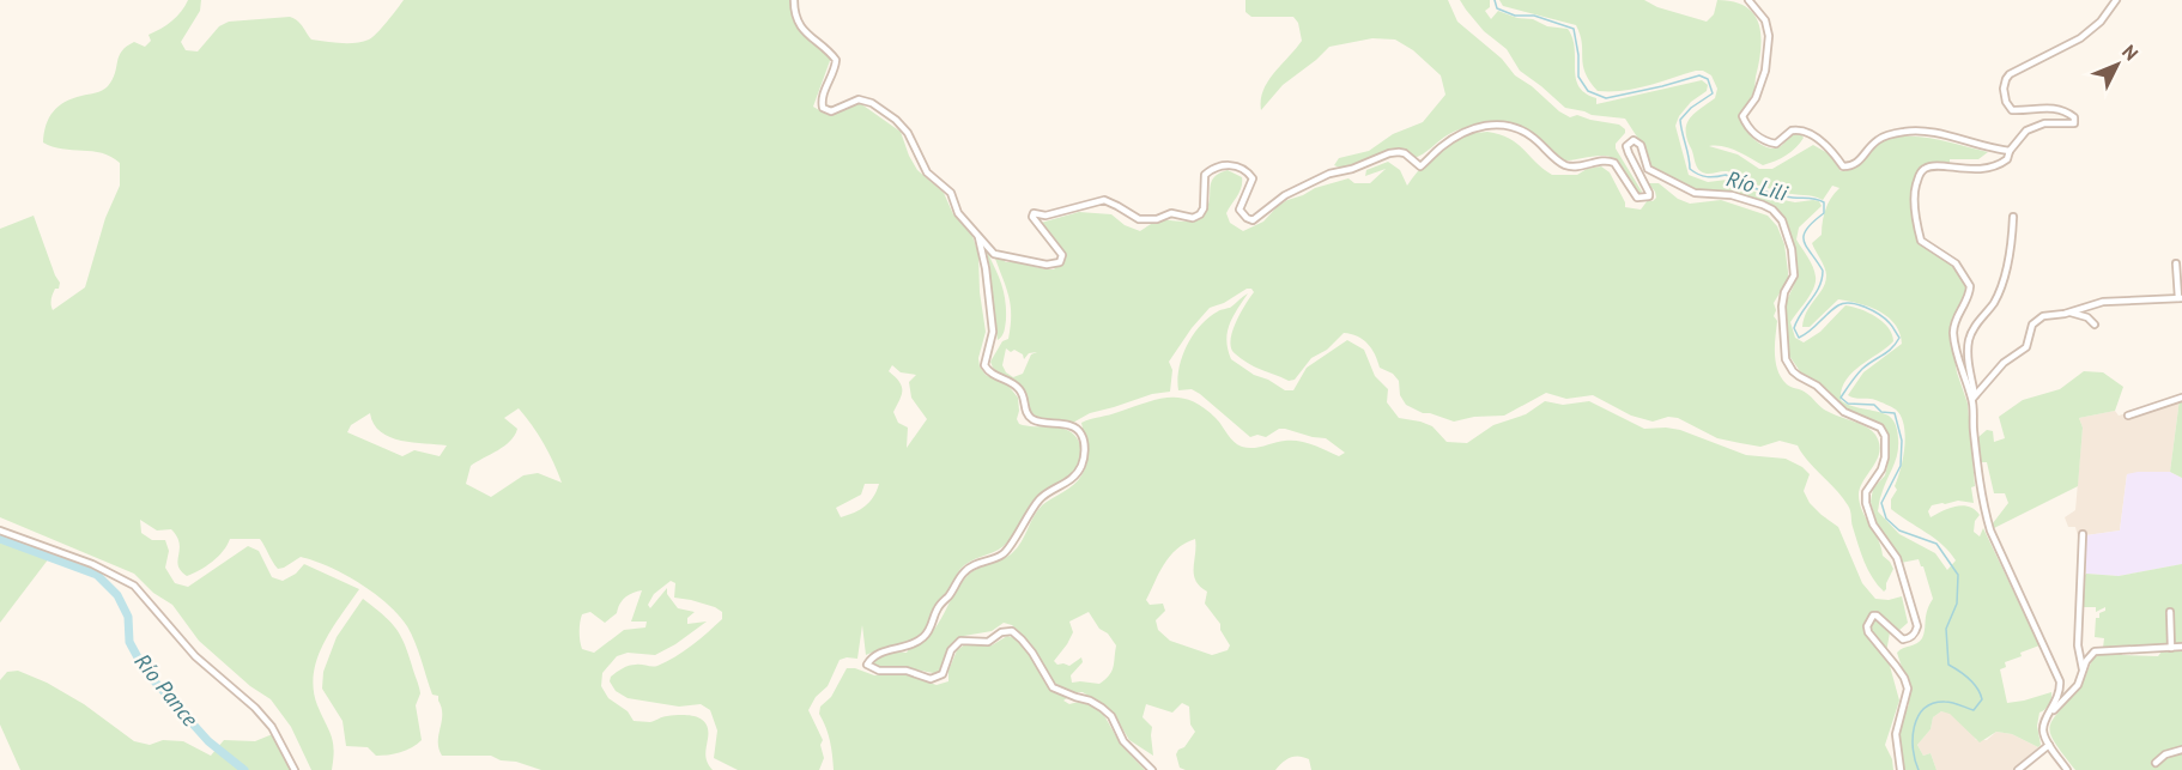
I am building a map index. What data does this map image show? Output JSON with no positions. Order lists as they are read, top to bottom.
{
  "water": ["Río Lili", "Río Pance"],
  "north": "top right"
}
